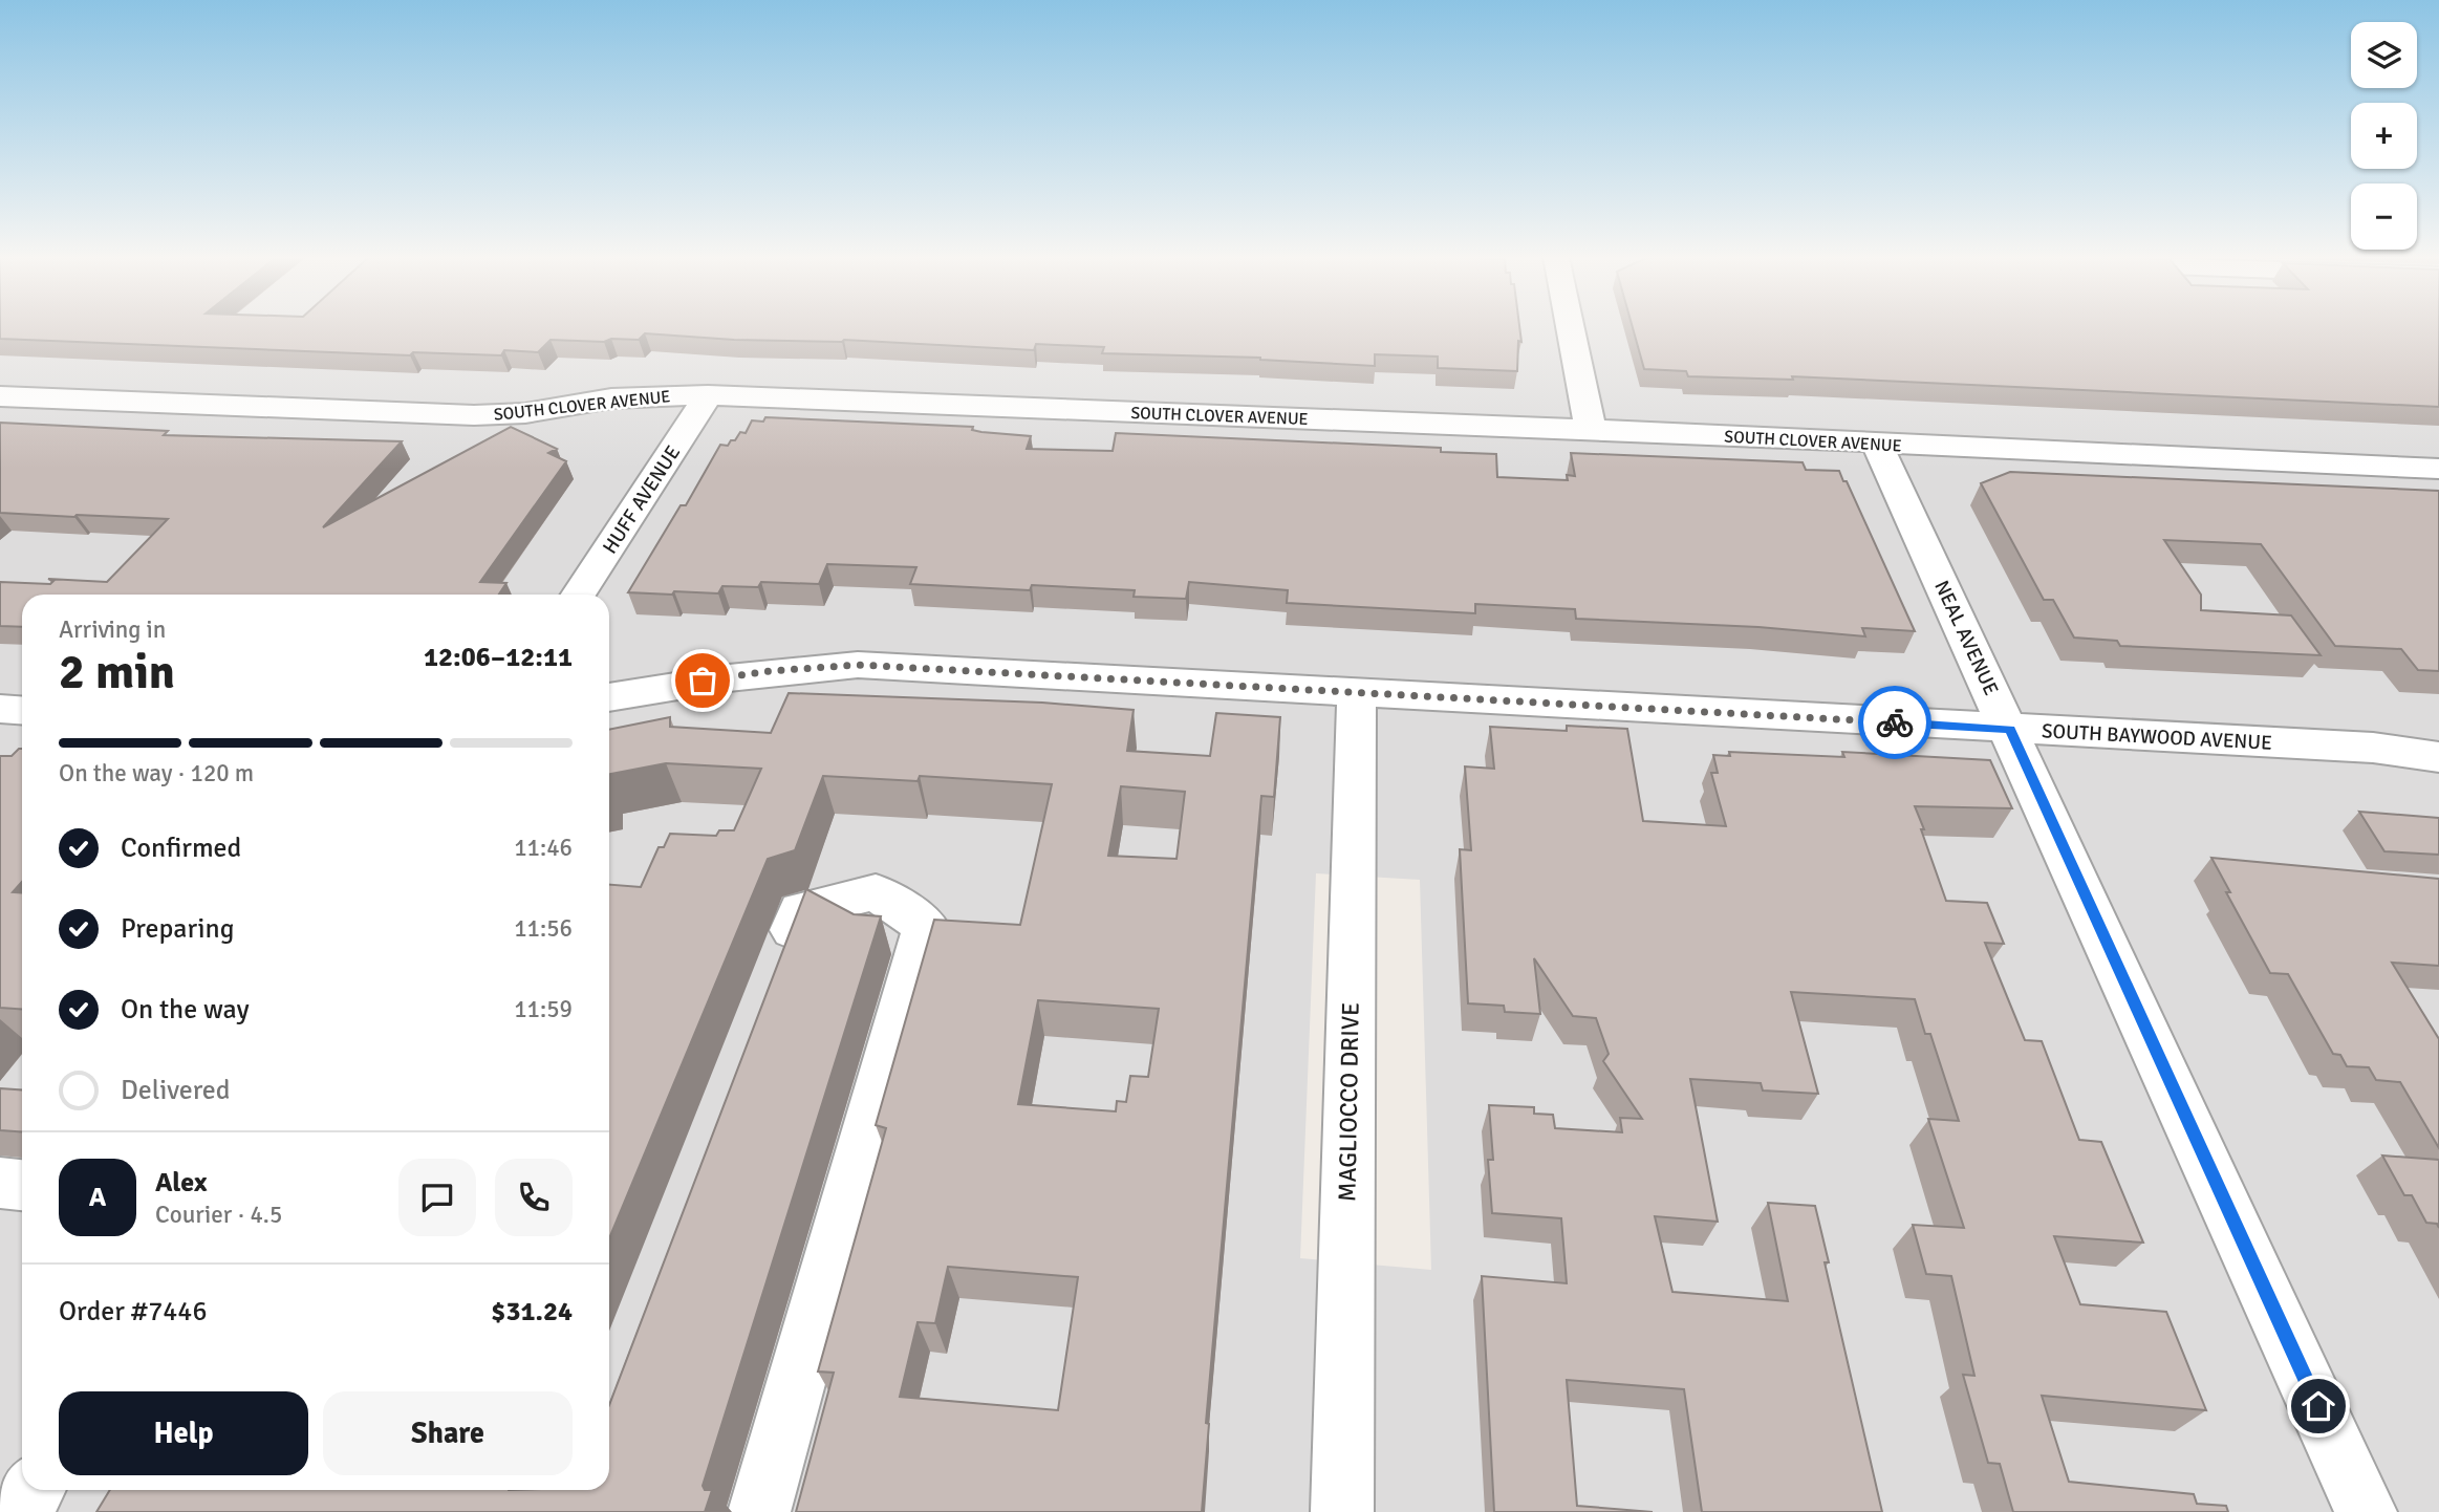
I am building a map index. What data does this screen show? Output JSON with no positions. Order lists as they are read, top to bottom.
{
  "streets": {
    "street": [
      "SOUTH CLOVER AVENUE",
      "HUFF AVENUE",
      "NEAL AVENUE",
      "SOUTH BAYWOOD AVENUE",
      "MAGLIOCCO DRIVE"
    ]
  },
  "crossings": [
    ["SOUTH CLOVER AVENUE", "HUFF AVENUE"],
    ["SOUTH CLOVER AVENUE", "NEAL AVENUE"],
    ["NEAL AVENUE", "SOUTH BAYWOOD AVENUE"],
    ["SOUTH BAYWOOD AVENUE", "MAGLIOCCO DRIVE"]
  ],
  "page": {
    "map_buttons": ["+", "−"],
    "heading": ["2 min", "Arriving in", "12:06–12:11"],
    "panel": [
      "Alex",
      "Courier · 4.5",
      "Order #7446",
      "$31.24"
    ],
    "bar": "On the way · 120 m",
    "list": [
      ["Confirmed", "11:46"],
      ["Preparing", "11:56"],
      ["On the way", "11:59"],
      "Delivered"
    ],
    "round": "A",
    "buttons": ["Help", "Share"]
  }
}
